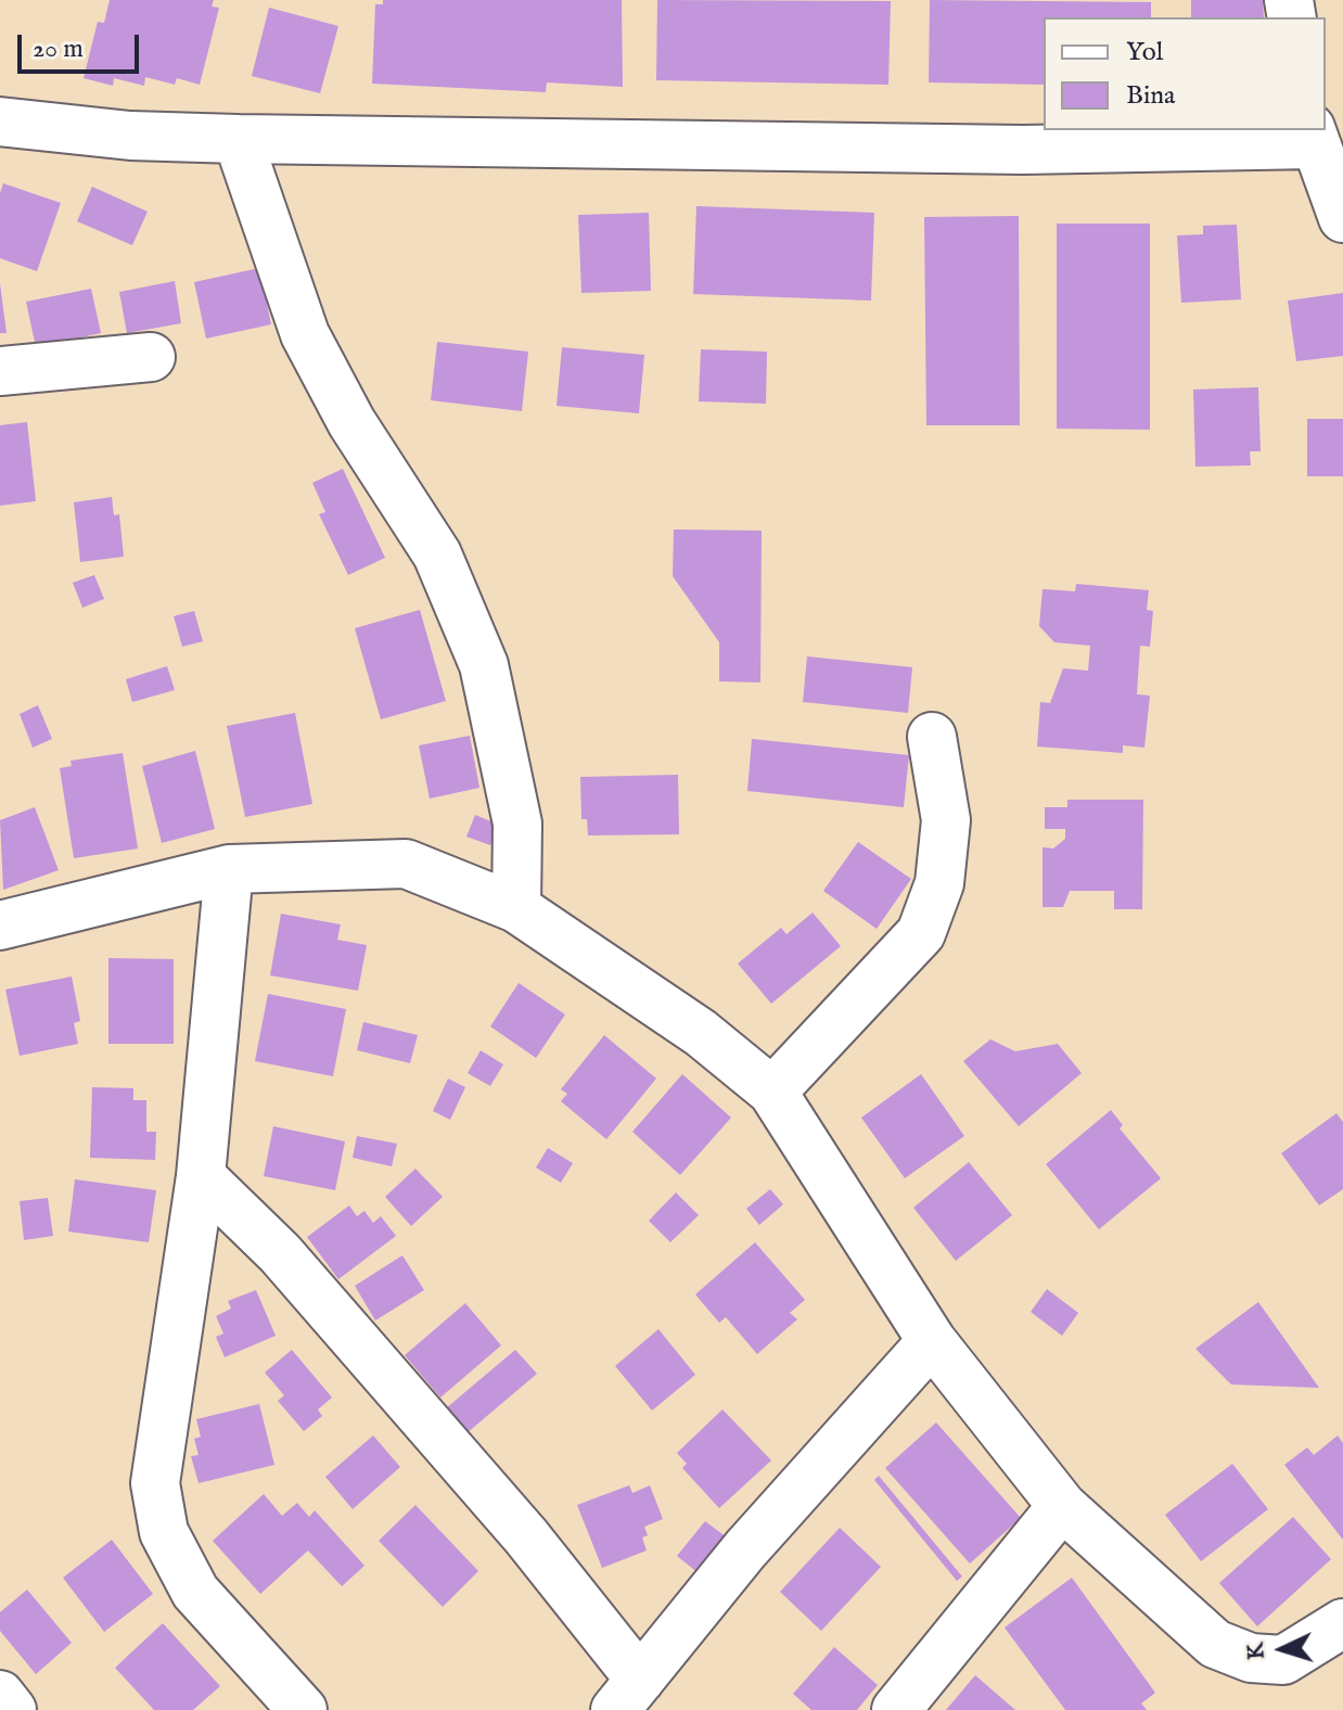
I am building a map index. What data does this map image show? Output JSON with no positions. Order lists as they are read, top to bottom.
{
  "legend": ["Yol", "Bina"],
  "scale_bar": "20 m",
  "north": "left"
}
